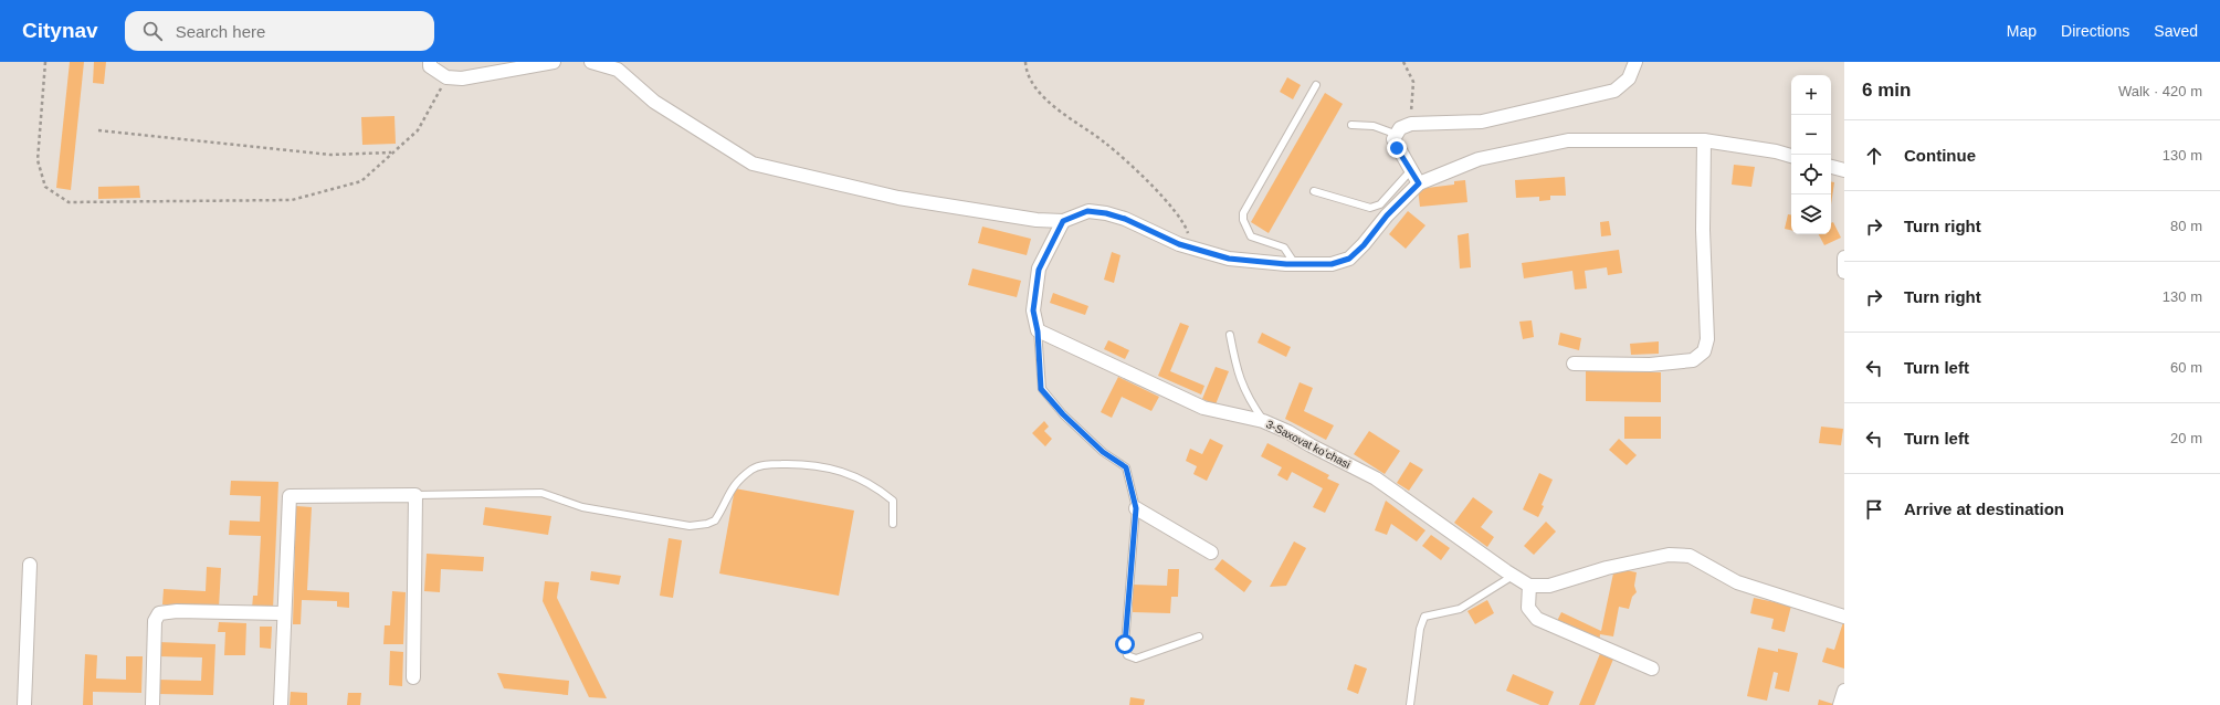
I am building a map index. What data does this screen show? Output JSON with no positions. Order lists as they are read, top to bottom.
{
  "streets": {
    "street": ["3-Saxovat koʻchasi"]
  },
  "page": {
    "header": "Citynav",
    "search": "Search here",
    "nav": ["Map", "Directions", "Saved"],
    "heading": ["6 min", "Walk · 420 m"],
    "map_buttons": ["+", "−"],
    "list": [
      ["Continue", "130 m"],
      ["Turn right", "80 m"],
      ["Turn right", "130 m"],
      ["Turn left", "60 m"],
      ["Turn left", "20 m"],
      "Arrive at destination"
    ]
  }
}
